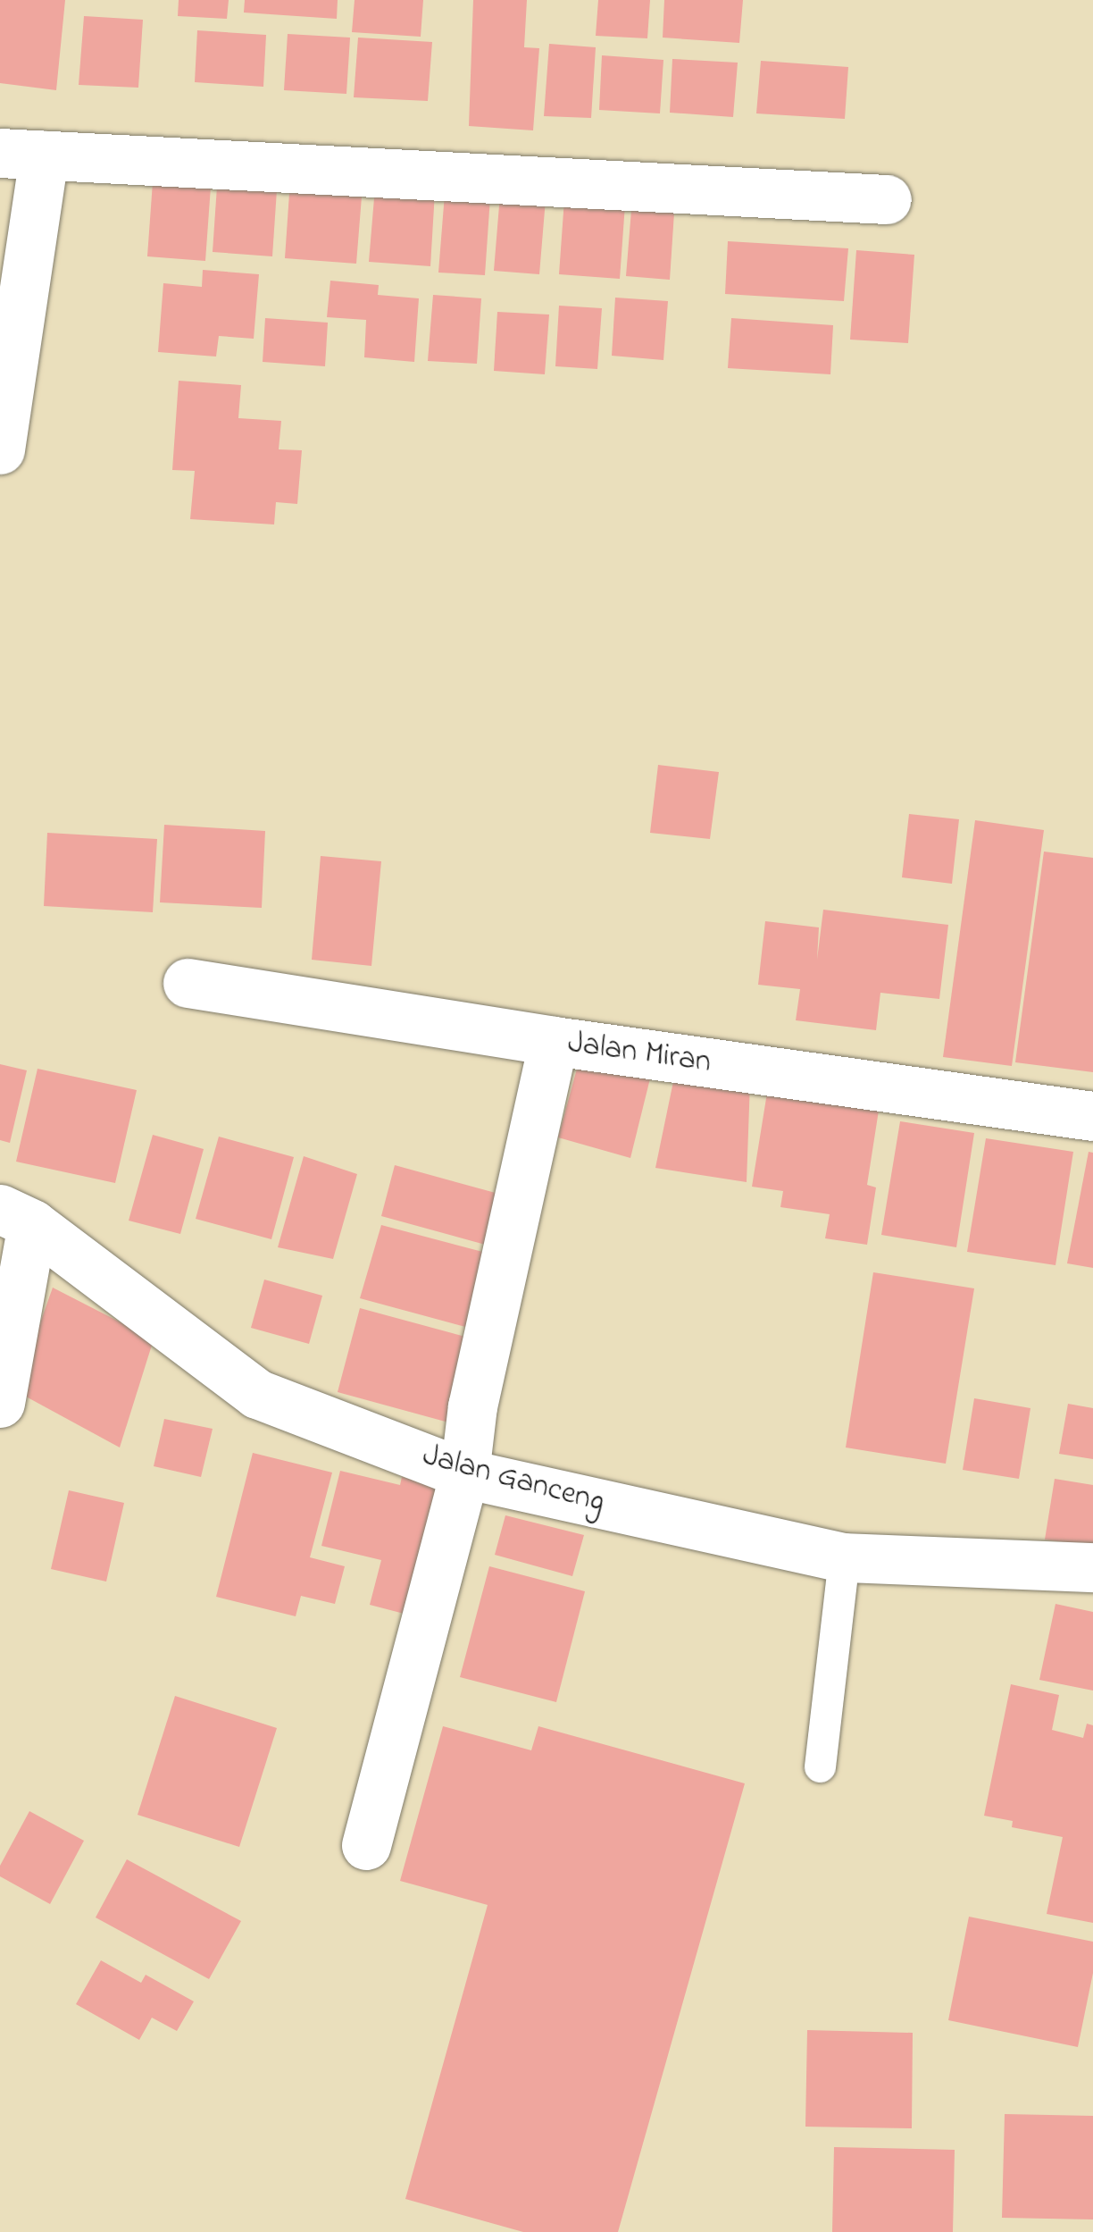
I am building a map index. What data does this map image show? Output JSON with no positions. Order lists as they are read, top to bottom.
{
  "streets": {
    "street": ["Jalan Miran", "Jalan Ganceng"]
  }
}
